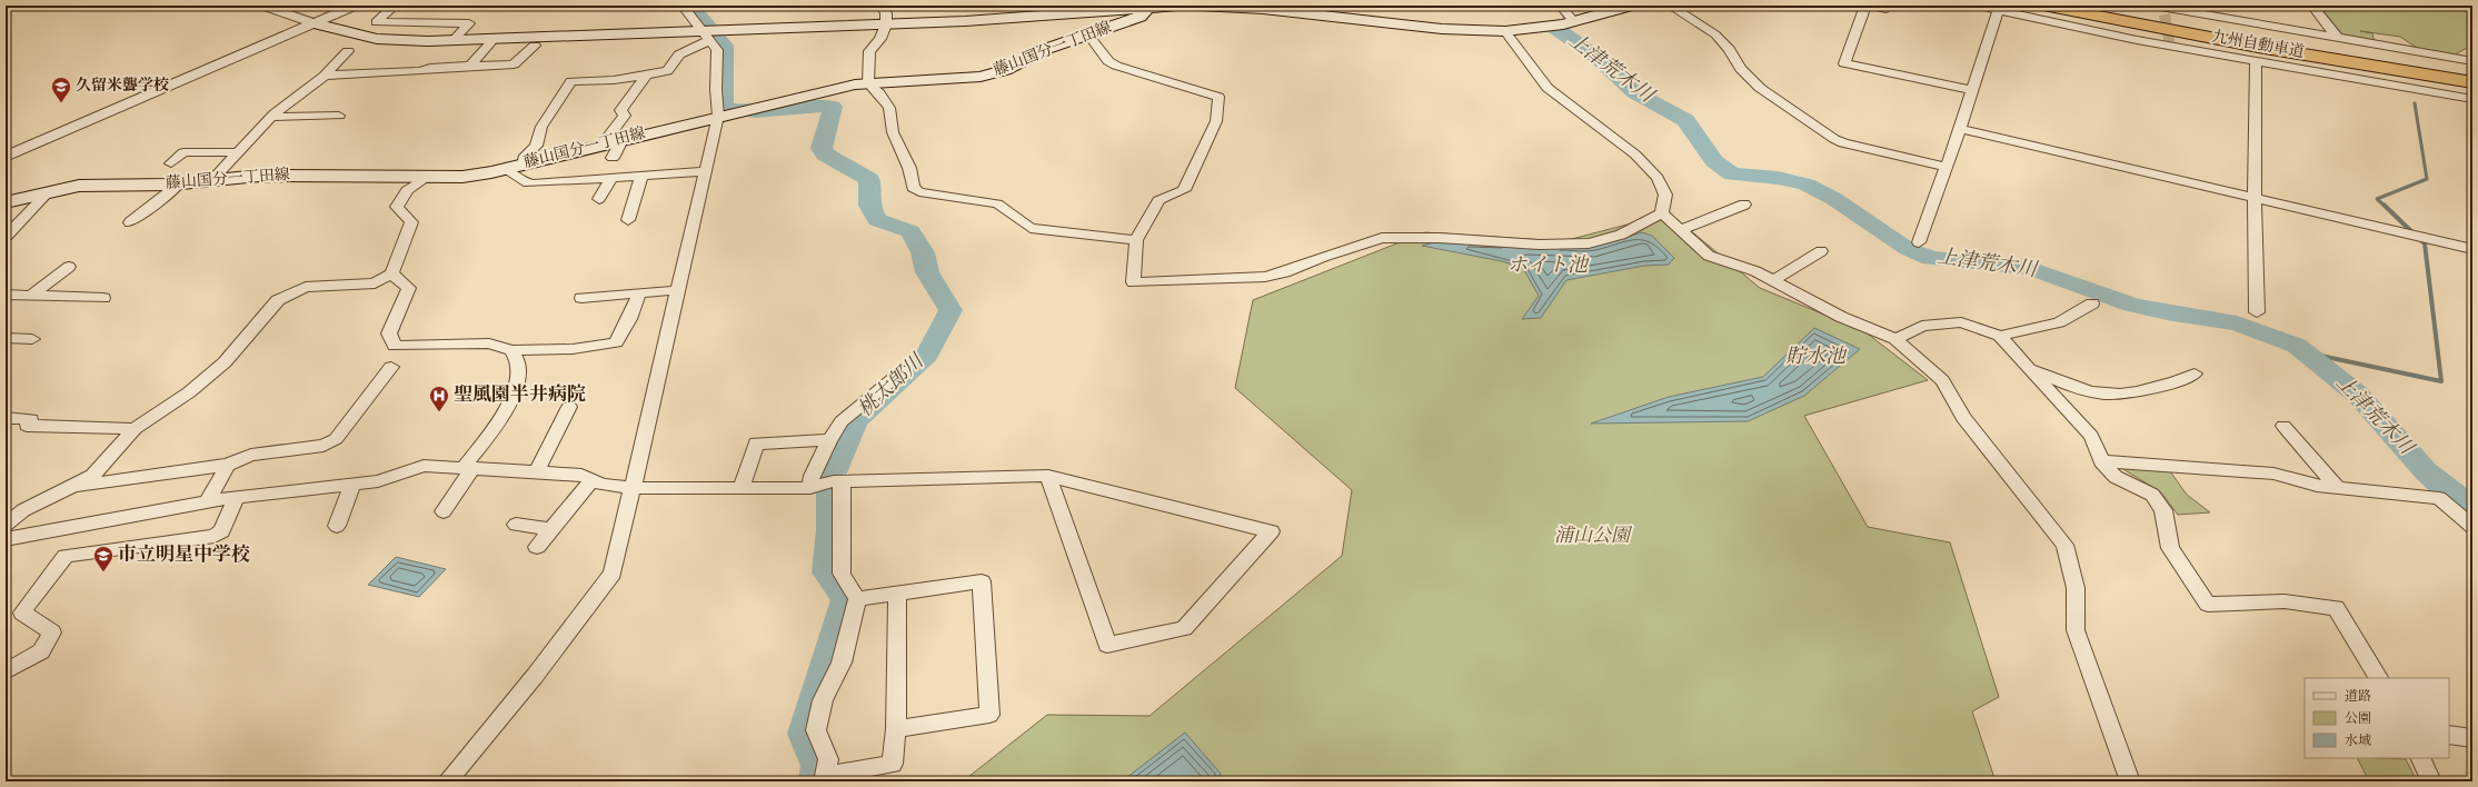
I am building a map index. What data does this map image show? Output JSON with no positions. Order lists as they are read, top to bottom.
{
  "streets": {
    "highway": ["九州自動車道"],
    "main road": ["藤山国分一丁田線"]
  },
  "water": [
    "上津荒木川",
    "ホイト池",
    "貯水池",
    "桃太郎川"
  ],
  "parks": ["浦山公園"],
  "places": {
    "school or university": ["久留米聾学校", "市立明星中学校"],
    "hospital": ["聖風園半井病院"]
  },
  "legend": ["道路", "公園", "水域"]
}
